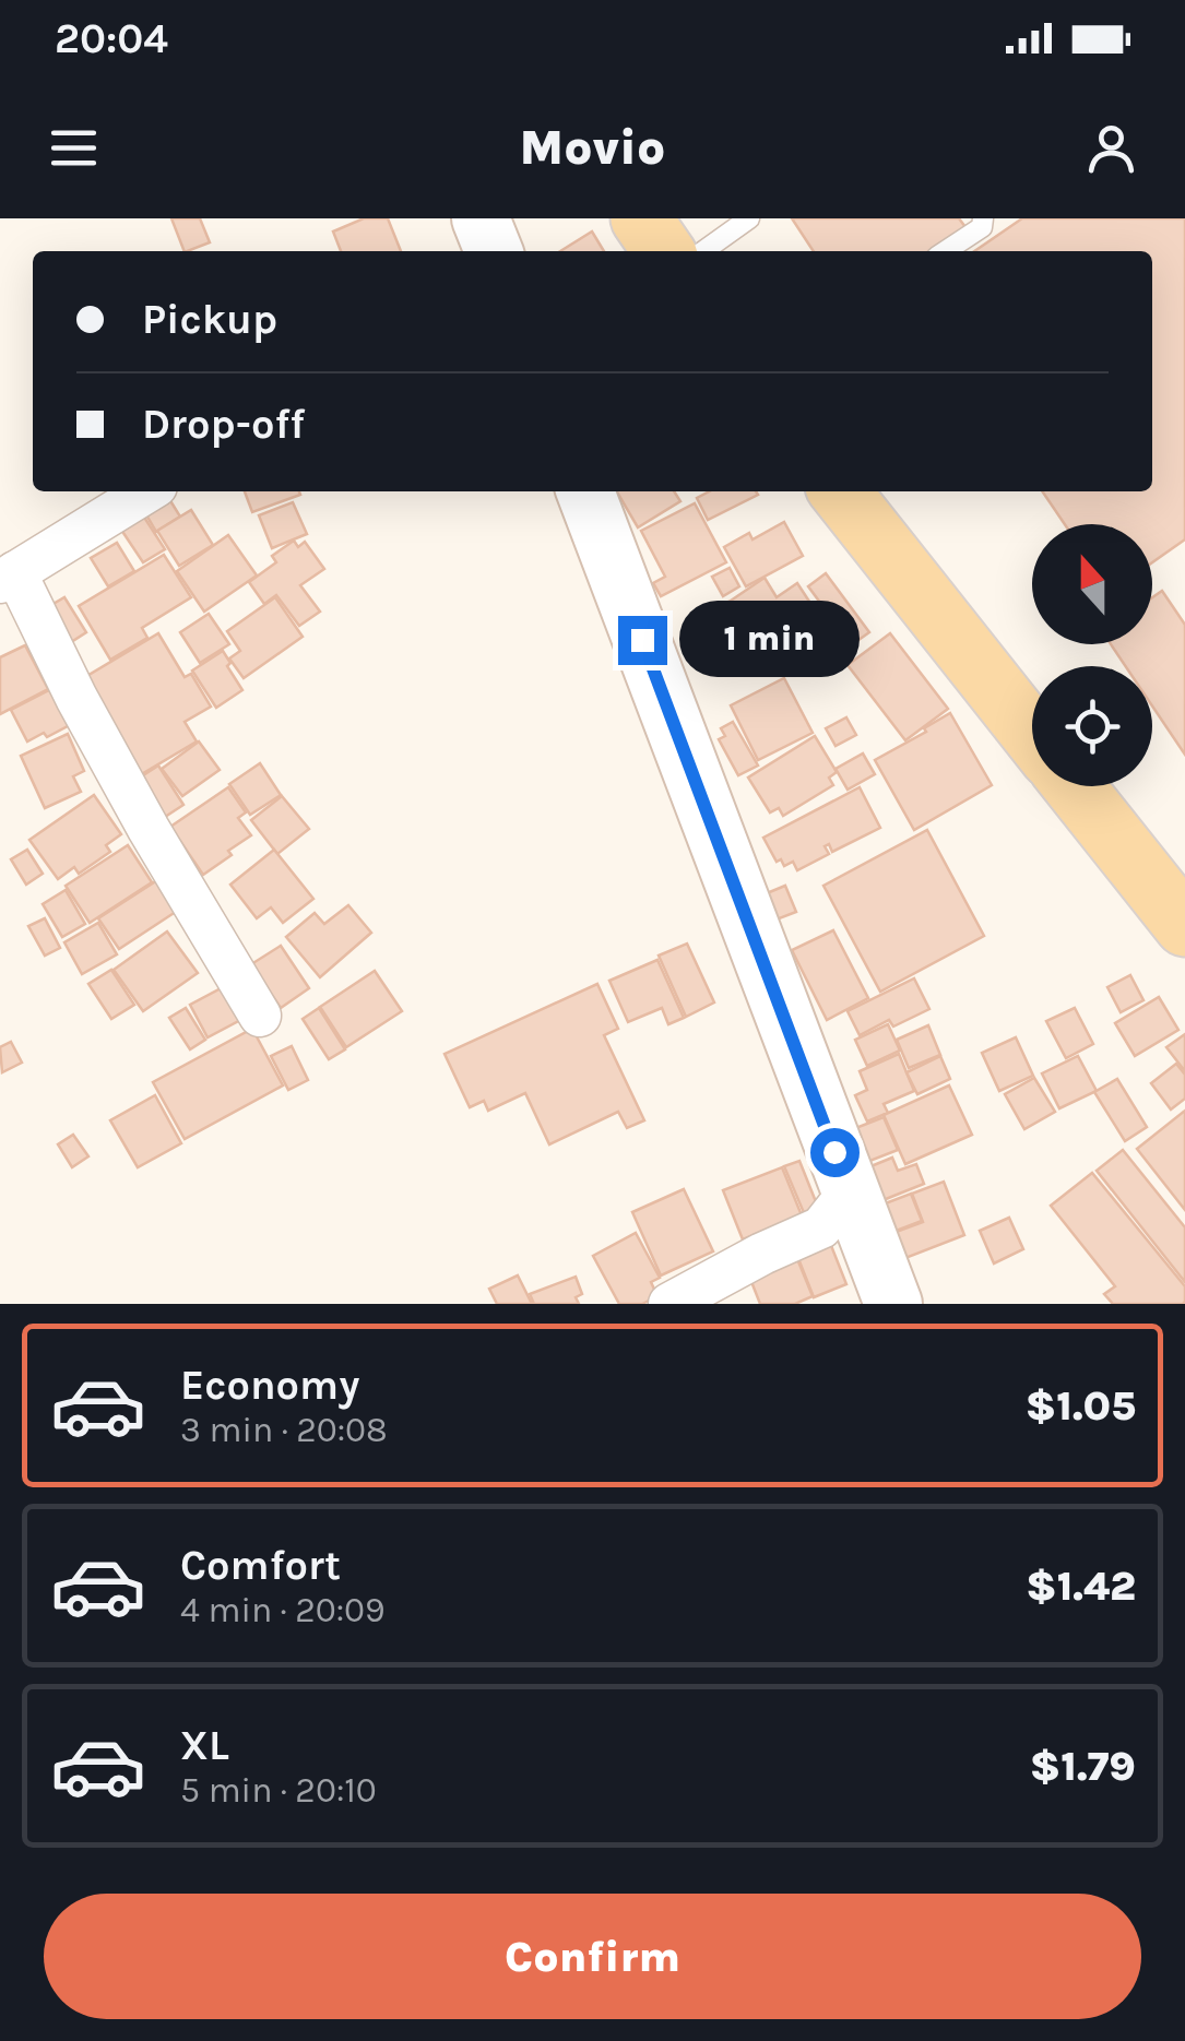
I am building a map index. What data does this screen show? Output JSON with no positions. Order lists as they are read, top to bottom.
{
  "north": "top",
  "page": {
    "status": "20:04",
    "header": "Movio",
    "banner": ["Pickup", "Drop-off"],
    "bubble": "1 min",
    "list": [
      {
        "name": "Economy",
        "note": "3 min · 20:08",
        "value": "$1.05"
      },
      {
        "name": "Comfort",
        "note": "4 min · 20:09",
        "value": "$1.42"
      },
      {
        "name": "XL",
        "note": "5 min · 20:10",
        "value": "$1.79"
      }
    ],
    "buttons": "Confirm"
  }
}
